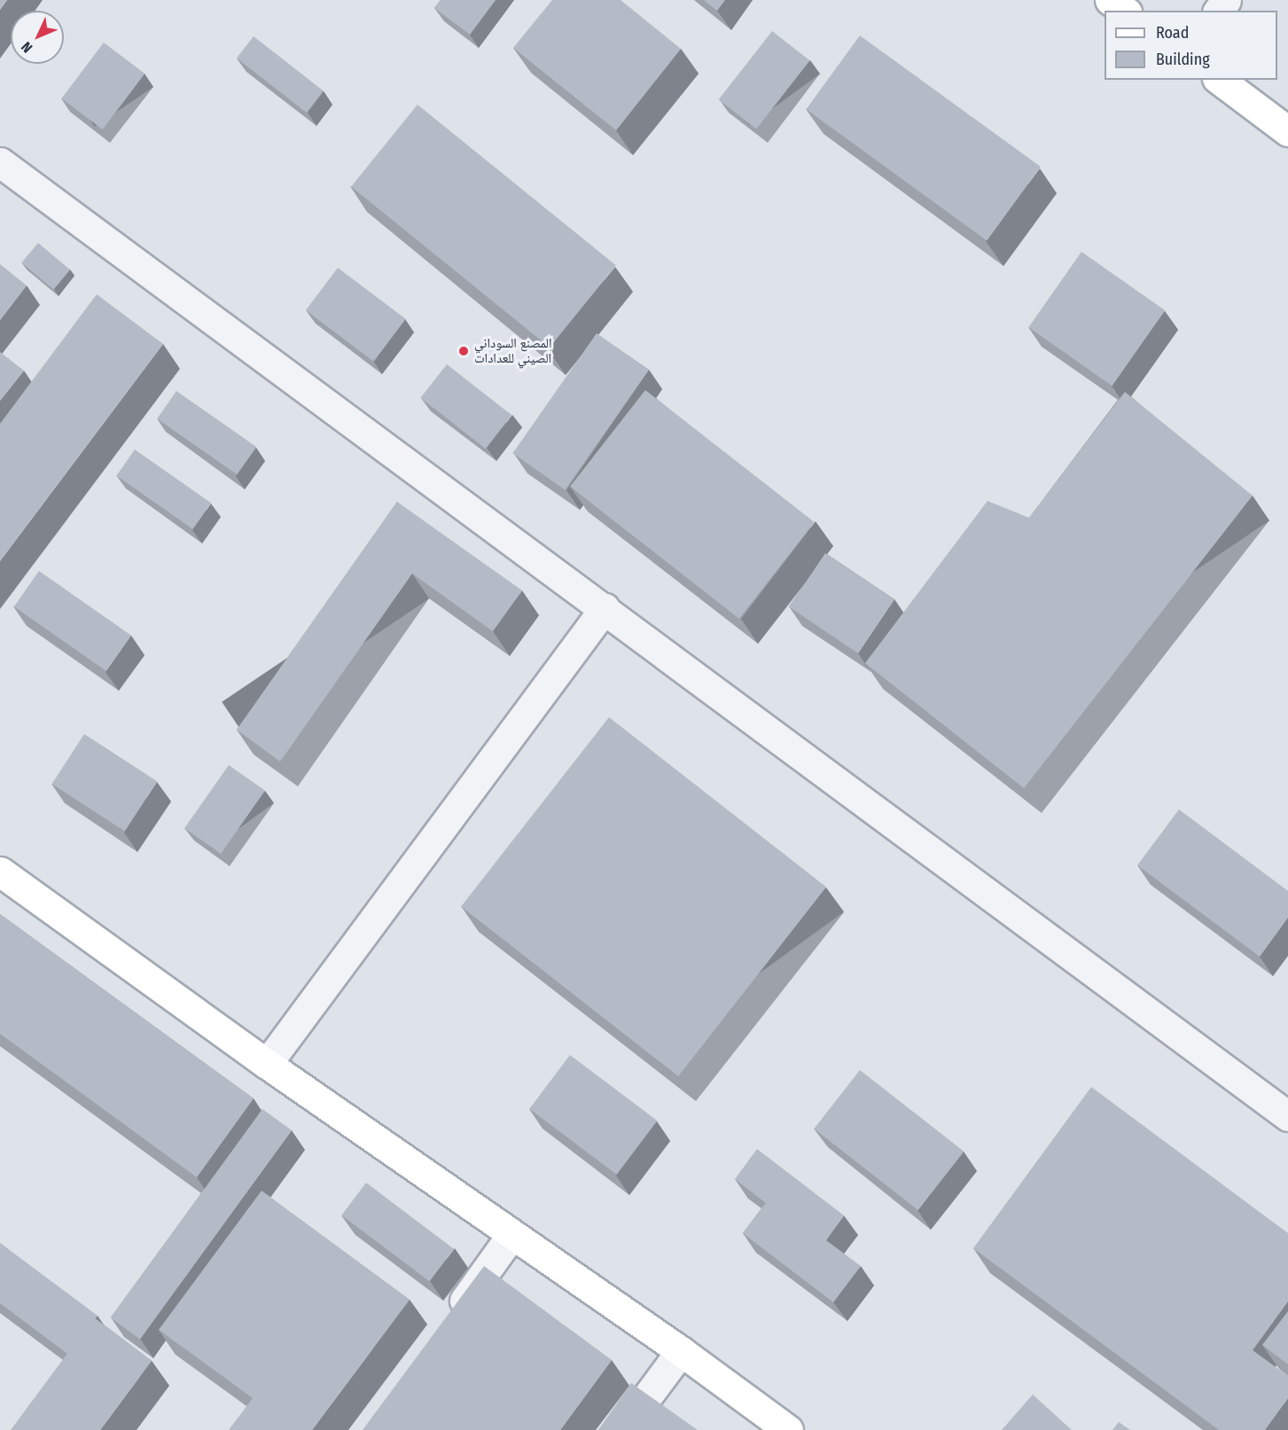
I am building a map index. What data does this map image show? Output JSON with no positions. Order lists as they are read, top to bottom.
{
  "places": ["المصنع السوداني الصيني للعدادات"],
  "legend": ["Road", "Building"],
  "north": "bottom left"
}
